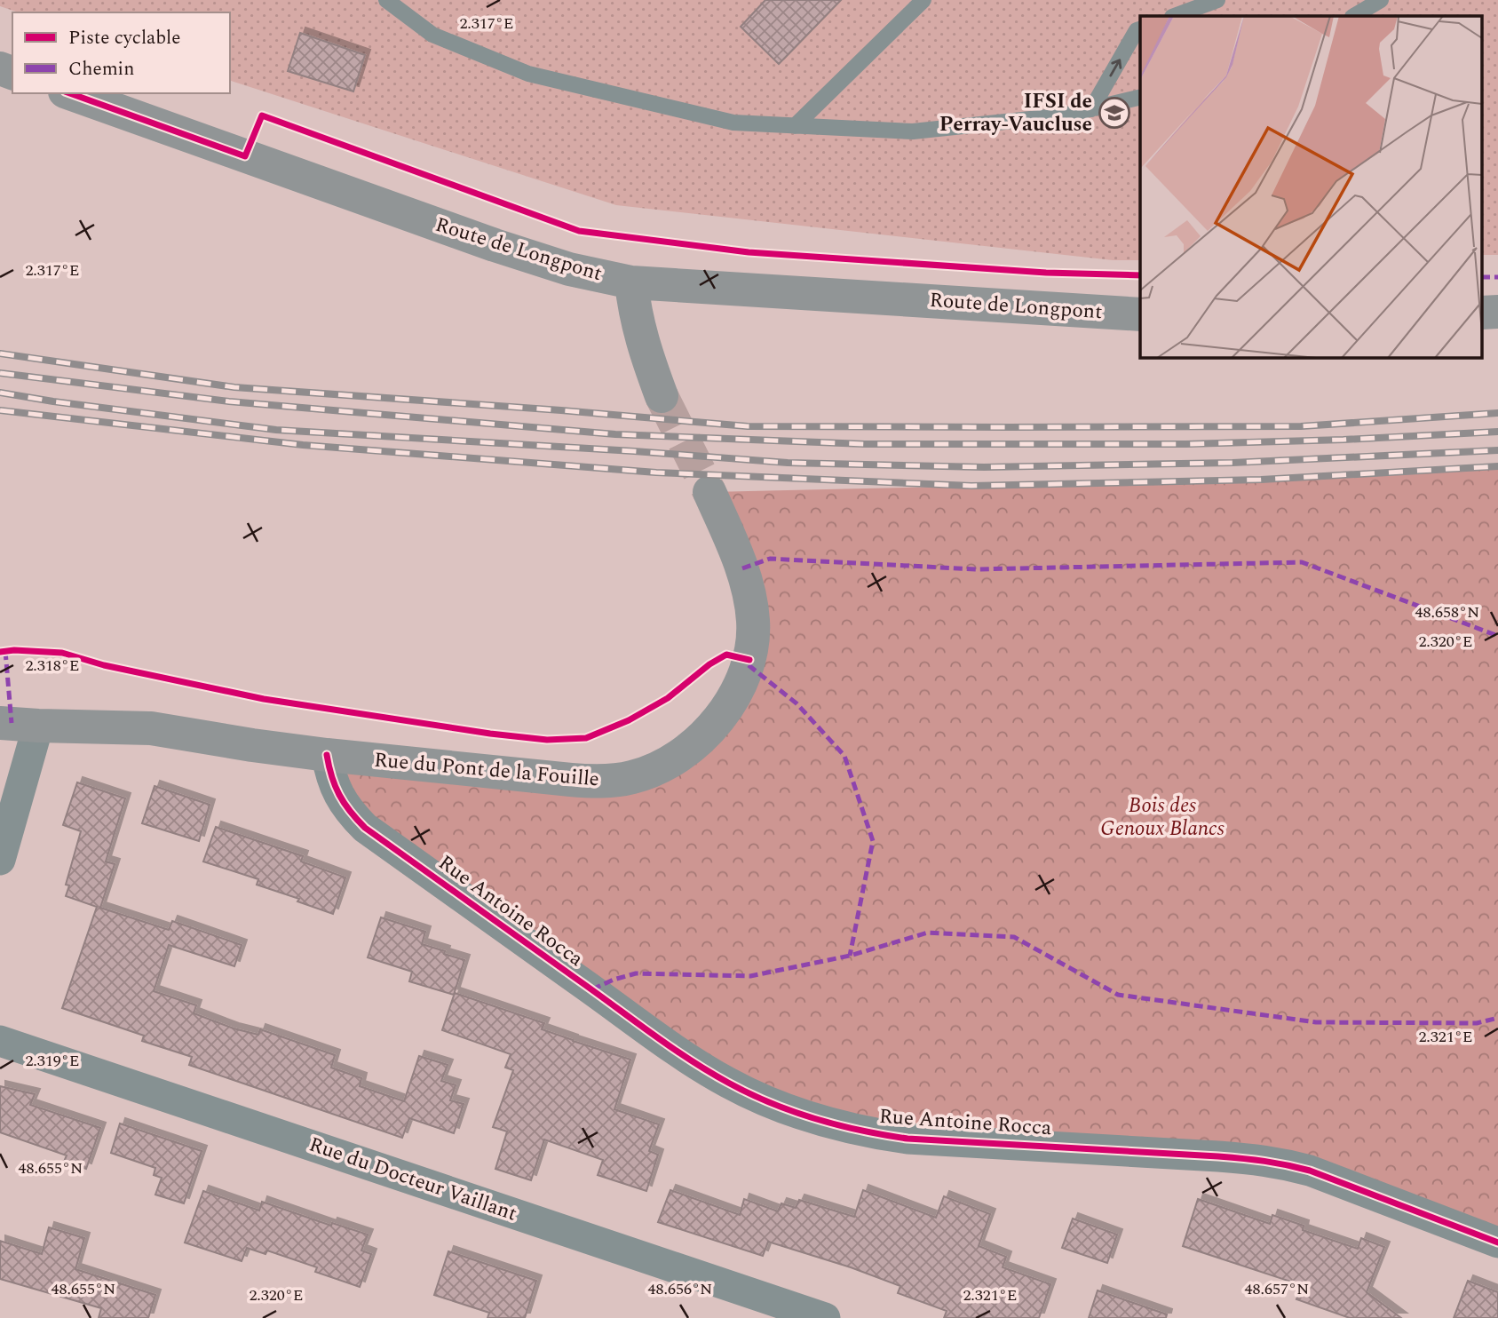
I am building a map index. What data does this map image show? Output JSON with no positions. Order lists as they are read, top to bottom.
{
  "streets": {
    "main road": ["Route de Longpont", "Rue du Pont de la Fouille"],
    "street": ["Rue Antoine Rocca", "Rue du Docteur Vaillant"]
  },
  "crossings": [
    ["Rue du Pont de la Fouille", "Rue Antoine Rocca"]
  ],
  "parks": ["Bois des Genoux Blancs"],
  "places": {
    "school or university": ["IFSI de Perray-Vaucluse"]
  },
  "legend": ["Piste cyclable", "Chemin"],
  "coordinates": [
    "2.317°E",
    "48.658°N",
    "2.320°E",
    "2.318°E",
    "2.321°E",
    "2.319°E",
    "48.655°N",
    "48.656°N",
    "48.657°N"
  ]
}
